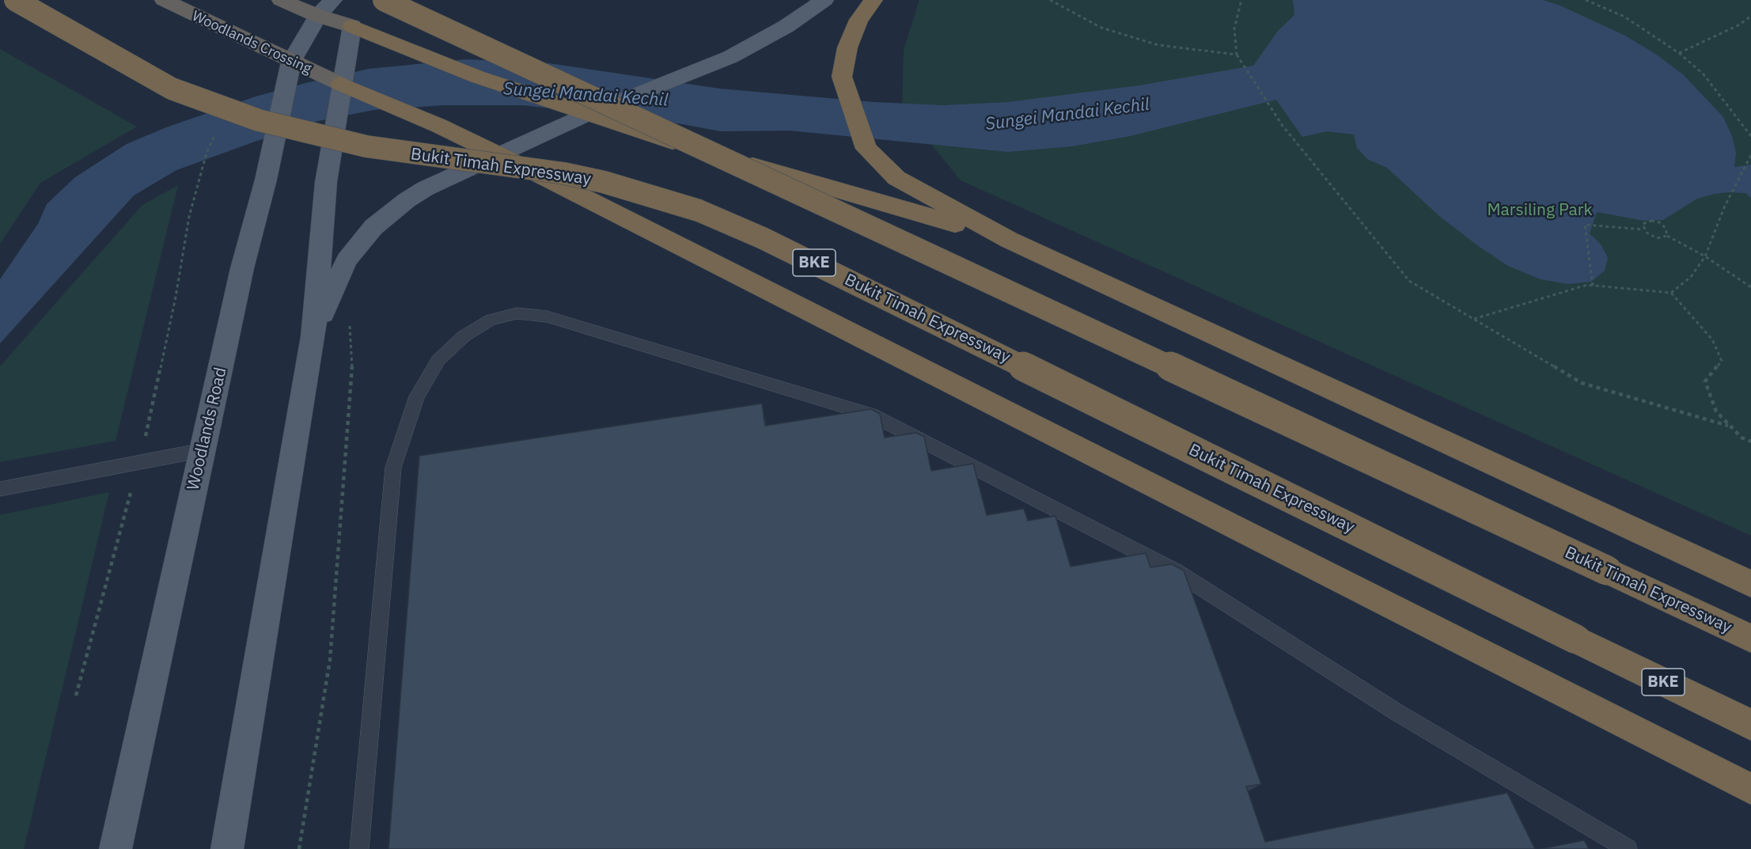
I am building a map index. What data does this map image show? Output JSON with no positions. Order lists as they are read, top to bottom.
{
  "streets": {
    "highway": ["Woodlands Crossing", "Bukit Timah Expressway", "BKE"],
    "main road": ["Woodlands Road"]
  },
  "crossings": [
    ["Woodlands Crossing", "Woodlands Road"]
  ],
  "water": ["Sungei Mandai Kechil"],
  "parks": ["Marsiling Park"]
}
